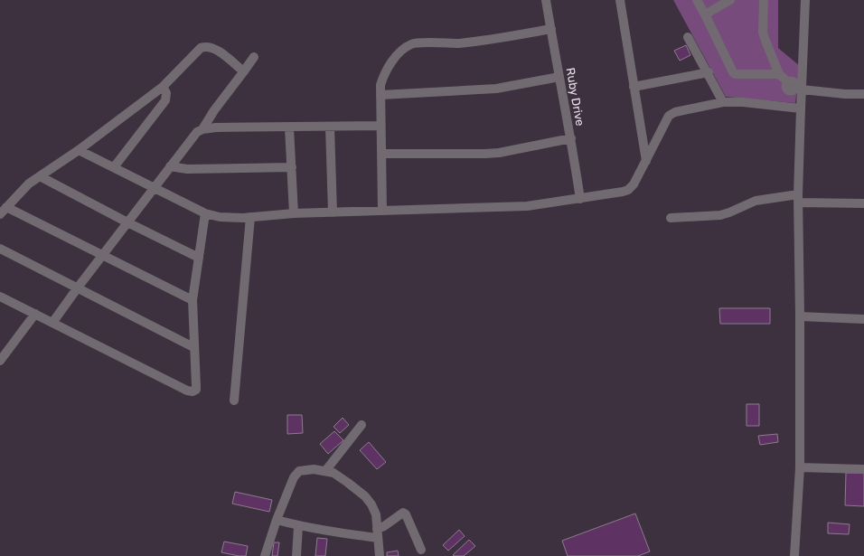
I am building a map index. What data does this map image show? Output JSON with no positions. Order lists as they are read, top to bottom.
{
  "streets": {
    "street": ["Ruby Drive"]
  }
}
